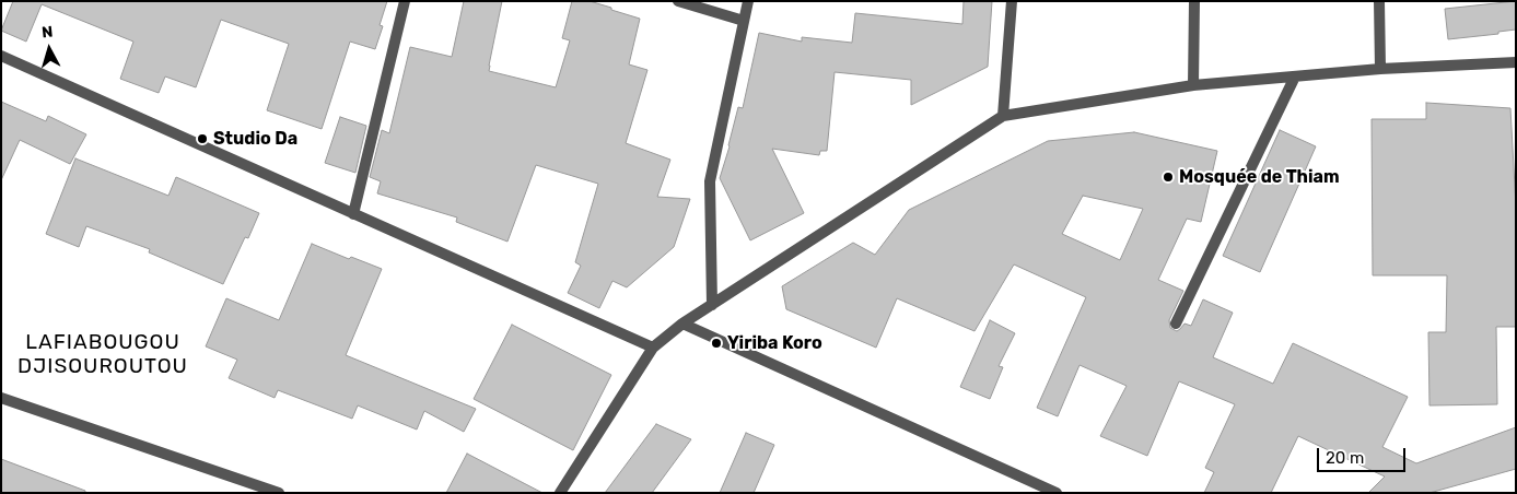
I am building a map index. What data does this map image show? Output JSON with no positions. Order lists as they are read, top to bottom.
{
  "districts": ["LAFIABOUGOU DJISOUROUTOU"],
  "places": ["Studio Da", "Mosquée de Thiam", "Yiriba Koro"],
  "scale_bar": "20 m",
  "north": "top"
}
